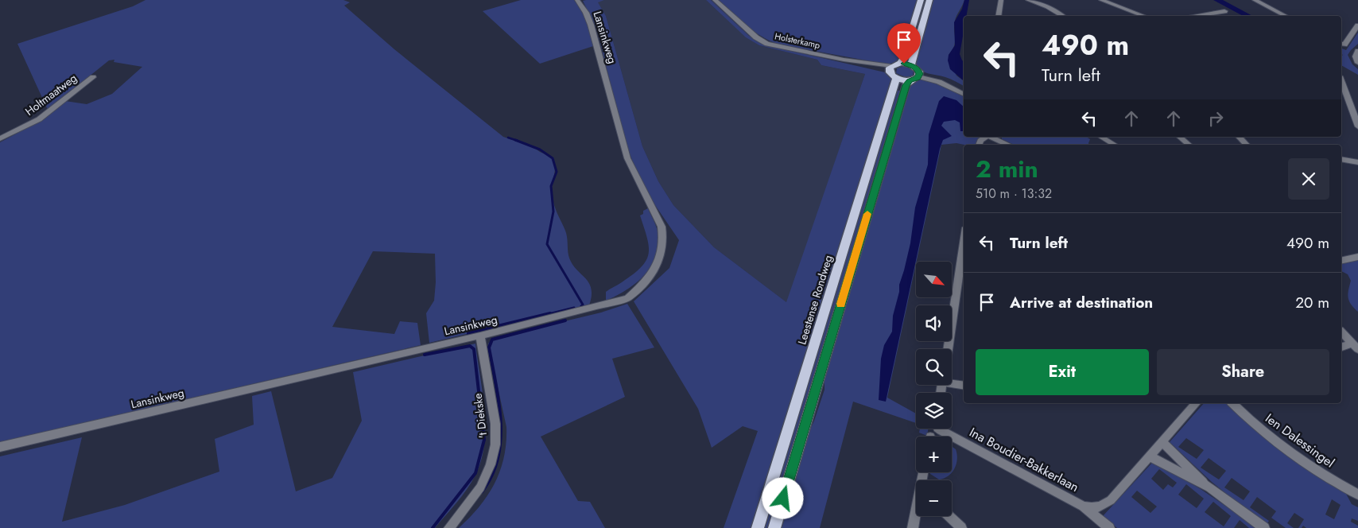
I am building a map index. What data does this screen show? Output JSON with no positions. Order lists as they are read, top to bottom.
{
  "streets": {
    "main road": ["Leestense Rondweg"],
    "street": [
      "Lansinkweg",
      "Holsterkamp",
      "Holtmaatweg",
      "'t Diekske",
      "Ien Dalessingel",
      "Ina Boudier-Bakkerlaan"
    ]
  },
  "crossings": [
    ["Lansinkweg", "'t Diekske"],
    ["Holsterkamp", "Leestense Rondweg"]
  ],
  "north": "bottom right",
  "page": {
    "turn": ["490 m", "Turn left"],
    "heading": ["2 min", "510 m · 13:32"],
    "list": [
      {
        "name": "Turn left",
        "value": "490 m"
      },
      {
        "name": "Arrive at destination",
        "value": "20 m"
      }
    ],
    "map_buttons": ["+", "−"],
    "buttons": ["Exit", "Share"]
  }
}
